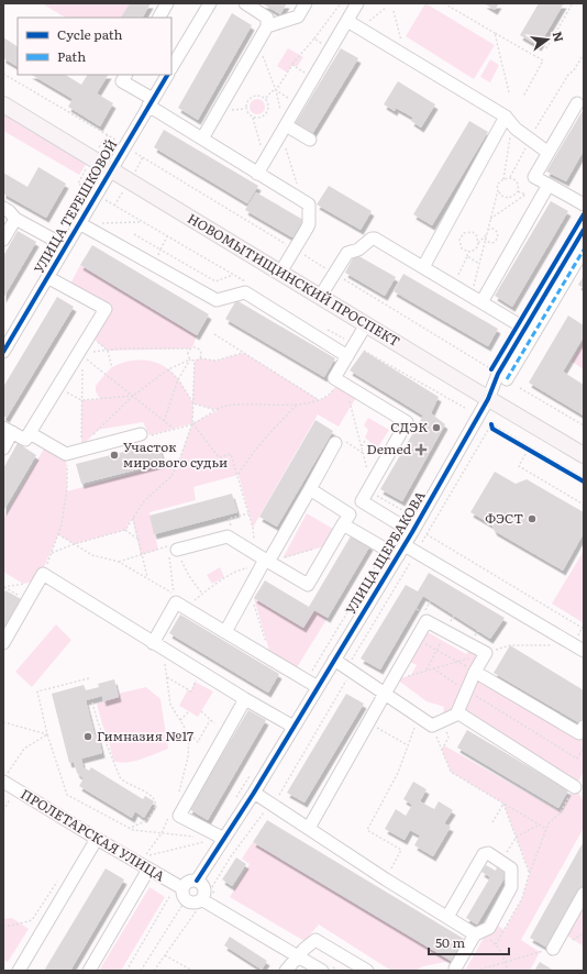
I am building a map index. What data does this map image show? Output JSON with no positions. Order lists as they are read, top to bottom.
{
  "streets": {
    "main road": ["НОВОМЫТИЩИНСКИЙ ПРОСПЕКТ"],
    "street": ["УЛИЦА ТЕРЕШКОВОЙ", "УЛИЦА ЩЕРБАКОВА", "ПРОЛЕТАРСКАЯ УЛИЦА"]
  },
  "crossings": [
    ["УЛИЦА ТЕРЕШКОВОЙ", "НОВОМЫТИЩИНСКИЙ ПРОСПЕКТ"],
    ["НОВОМЫТИЩИНСКИЙ ПРОСПЕКТ", "УЛИЦА ЩЕРБАКОВА"]
  ],
  "places": {
    "other": [
      "СДЭК",
      "Участок мирового судьи",
      "ФЭСТ",
      "Гимназия №17"
    ],
    "health": ["Demed"]
  },
  "legend": ["Cycle path", "Path"],
  "scale_bar": "50 m",
  "north": "right"
}
